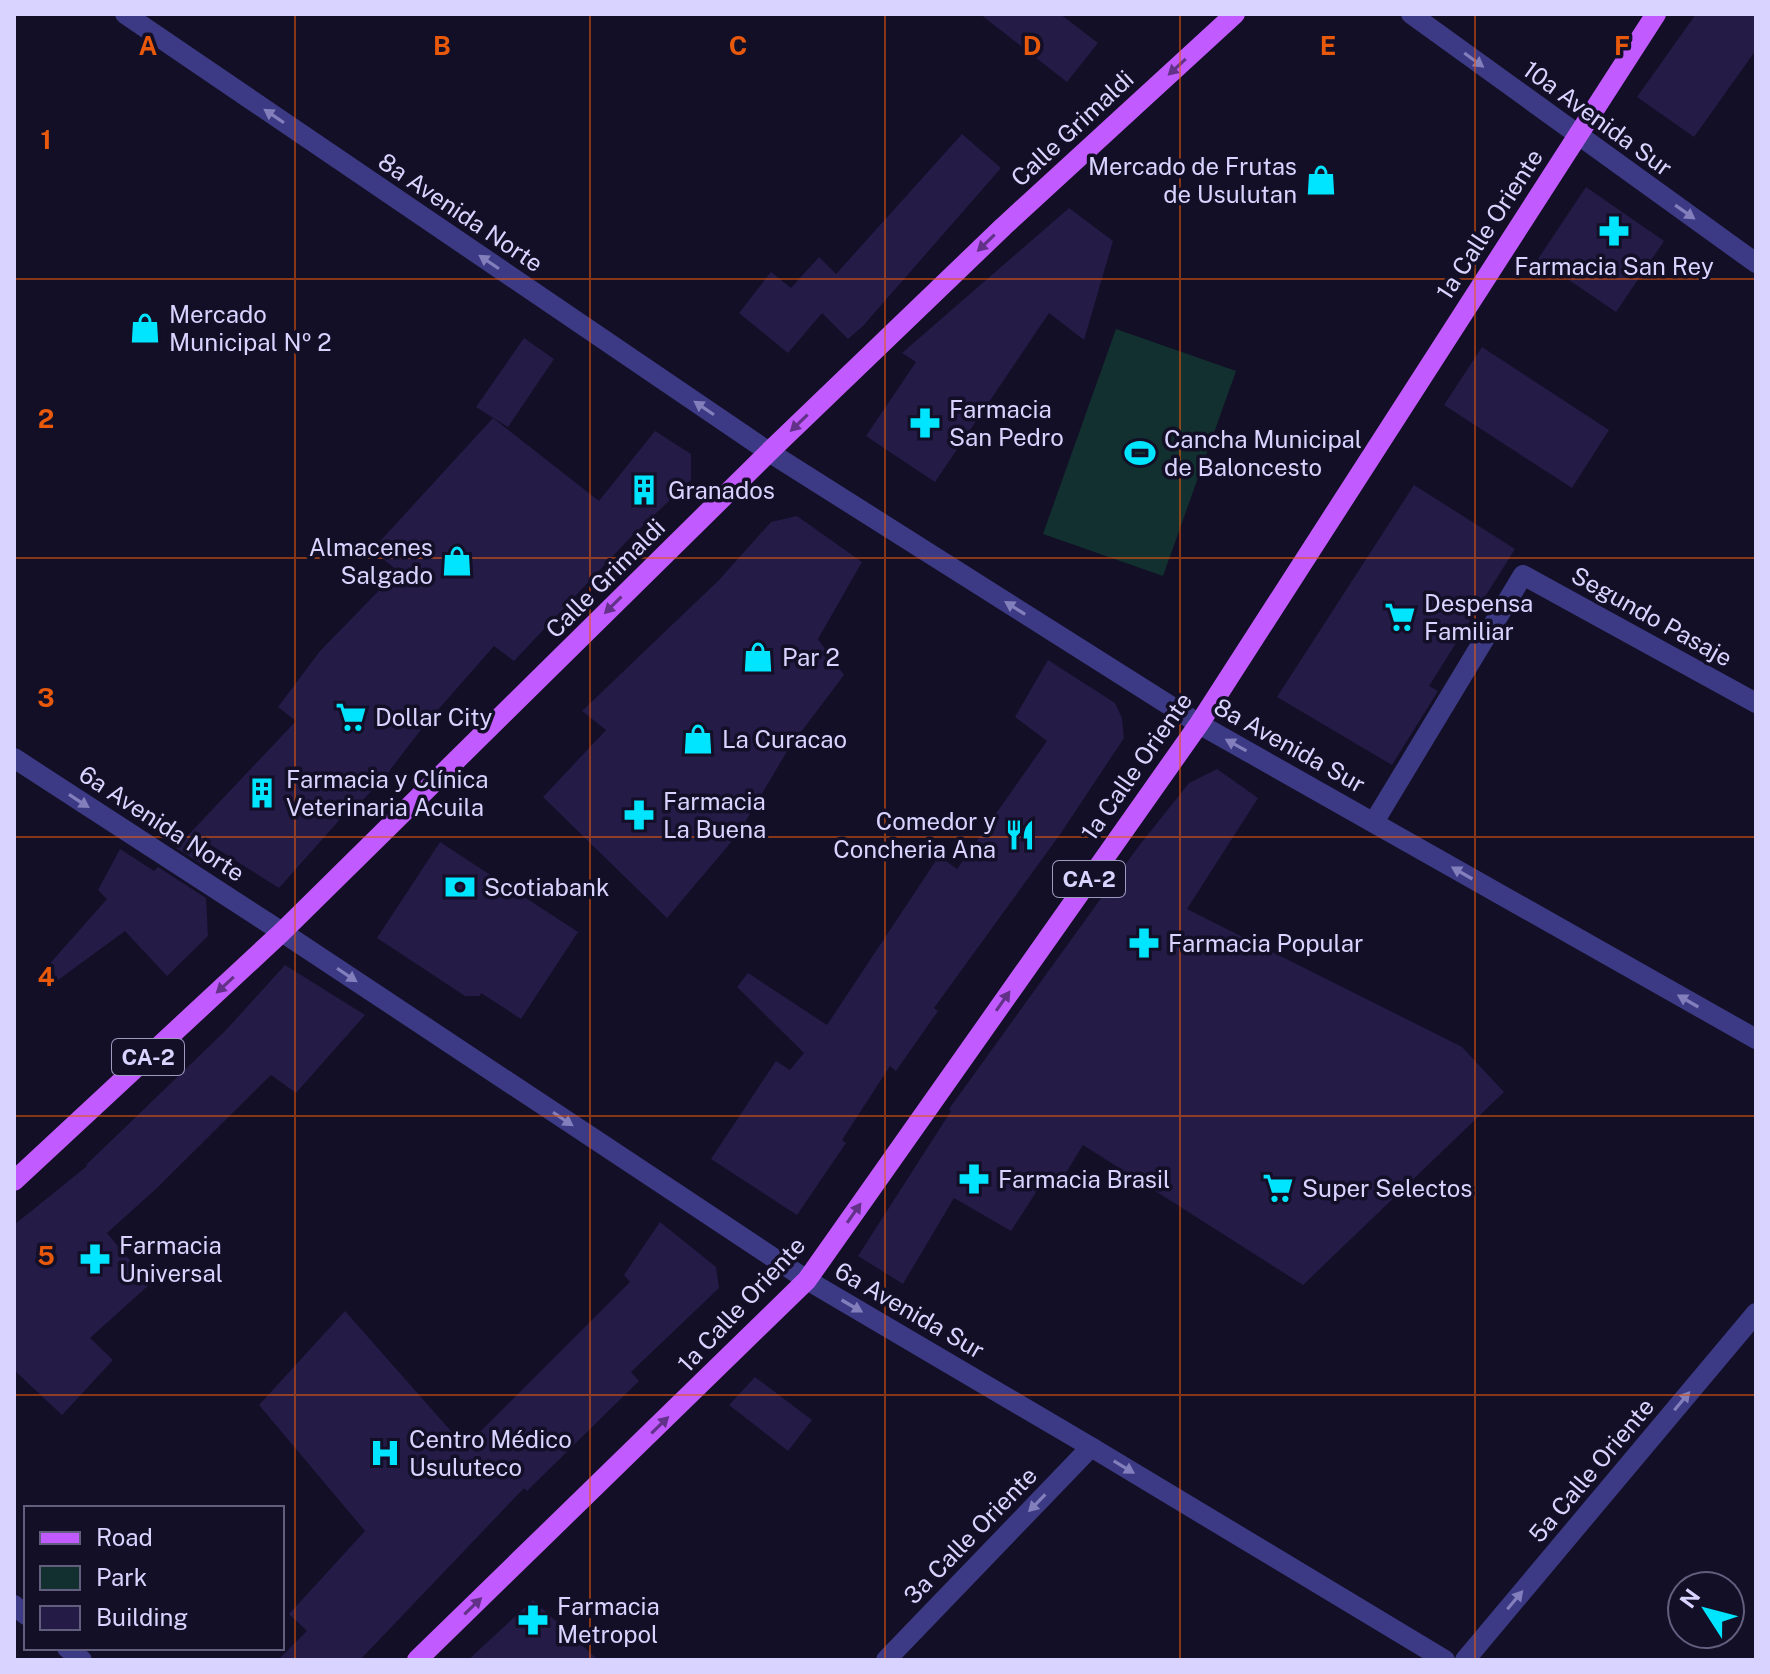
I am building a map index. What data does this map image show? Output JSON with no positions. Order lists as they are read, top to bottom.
{
  "streets": {
    "main road": ["Calle Grimaldi", "1a Calle Oriente", "CA-2"],
    "street": [
      "10a Avenida Sur",
      "8a Avenida Norte",
      "Segundo Pasaje",
      "8a Avenida Sur",
      "6a Avenida Norte",
      "6a Avenida Sur",
      "5a Calle Oriente",
      "3a Calle Oriente"
    ]
  },
  "crossings": [
    ["10a Avenida Sur", "1a Calle Oriente"],
    ["Calle Grimaldi", "8a Avenida Norte"],
    ["Calle Grimaldi", "8a Avenida Sur"],
    ["Calle Grimaldi", "6a Avenida Norte"],
    ["Calle Grimaldi", "6a Avenida Sur"],
    ["8a Avenida Norte", "8a Avenida Sur"],
    ["1a Calle Oriente", "8a Avenida Sur"],
    ["1a Calle Oriente", "6a Avenida Sur"],
    ["Segundo Pasaje", "8a Avenida Sur"],
    ["6a Avenida Norte", "6a Avenida Sur"],
    ["6a Avenida Sur", "3a Calle Oriente"]
  ],
  "one_way": [
    "10a Avenida Sur",
    "Calle Grimaldi",
    "8a Avenida Norte",
    "1a Calle Oriente",
    "8a Avenida Sur",
    "6a Avenida Norte",
    "6a Avenida Sur",
    "5a Calle Oriente",
    "3a Calle Oriente"
  ],
  "places": {
    "shop": [
      "Mercado de Frutas de Usulutan",
      "Mercado Municipal Nº 2",
      "Almacenes Salgado",
      "Par 2",
      "La Curacao"
    ],
    "pharmacy": [
      "Farmacia San Rey",
      "Farmacia San Pedro",
      "Farmacia La Buena",
      "Farmacia Popular",
      "Farmacia Brasil",
      "Farmacia Universal",
      "Farmacia Metropol"
    ],
    "sports": ["Cancha Municipal de Baloncesto"],
    "building": ["Granados", "Farmacia y Clínica Veterinaria Acuila"],
    "supermarket": ["Despensa Familiar", "Dollar City", "Super Selectos"],
    "restaurant": ["Comedor y Concheria Ana"],
    "bank": ["Scotiabank"],
    "hospital": ["Centro Médico Usuluteco"]
  },
  "legend": ["Road", "Park", "Building"],
  "north": "top left",
  "grid": {
    "columns": [
      "A",
      "B",
      "C",
      "D",
      "E",
      "F"
    ],
    "rows": [
      "1",
      "2",
      "3",
      "4",
      "5"
    ]
  }
}
